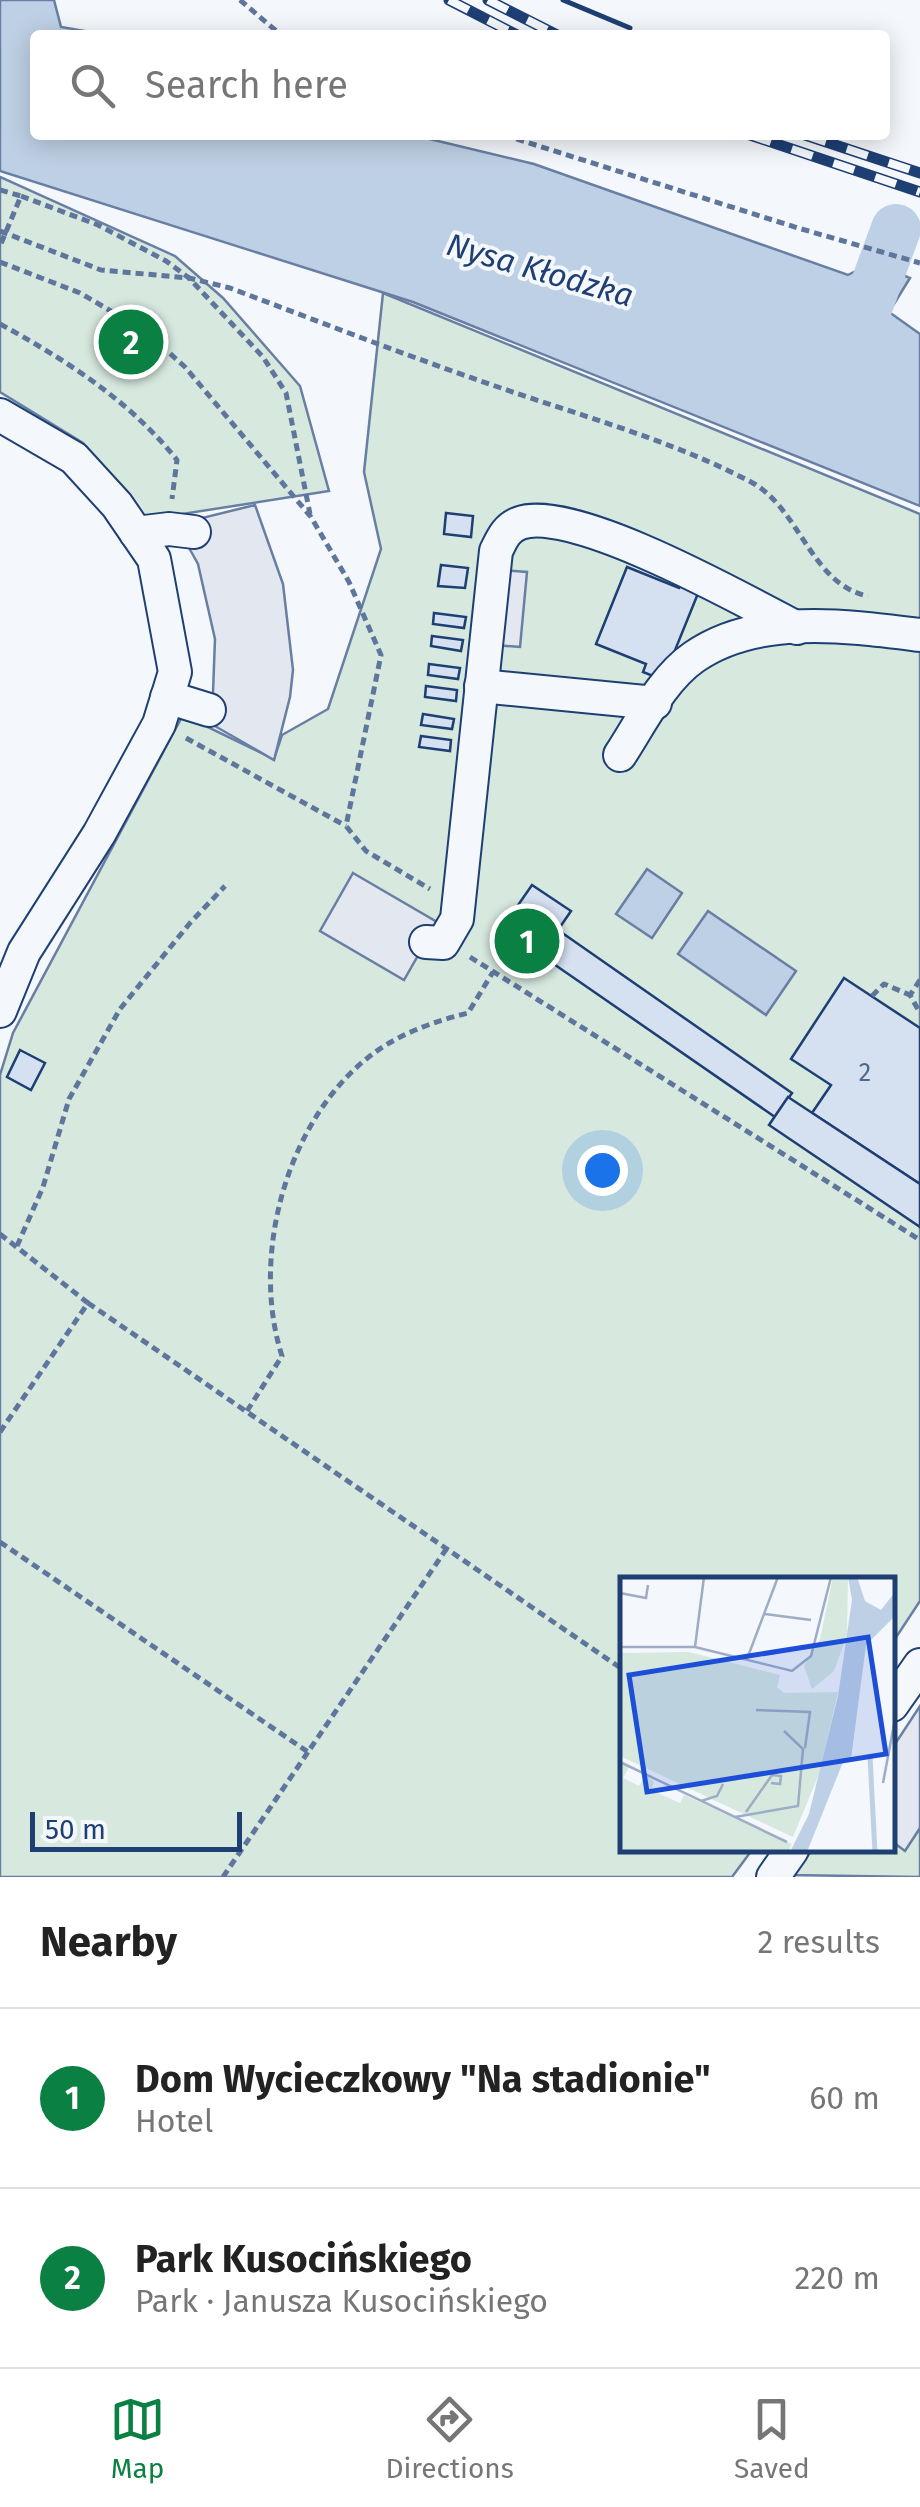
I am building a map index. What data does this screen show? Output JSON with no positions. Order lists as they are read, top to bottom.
{
  "water": ["Nysa Kłodzka"],
  "house_numbers": ["2"],
  "scale_bar": "50 m",
  "page": {
    "search": "Search here",
    "pins": ["2", "1"],
    "scale": "50 m",
    "heading": ["Nearby", "2 results"],
    "list": [
      {
        "mark": "1",
        "name": "Dom Wycieczkowy \"Na stadionie\"",
        "note": "Hotel",
        "value": "60 m"
      },
      {
        "mark": "2",
        "name": "Park Kusocińskiego",
        "note": "Park · Janusza Kusocińskiego",
        "value": "220 m"
      }
    ],
    "nav": ["Map", "Directions", "Saved"]
  }
}
